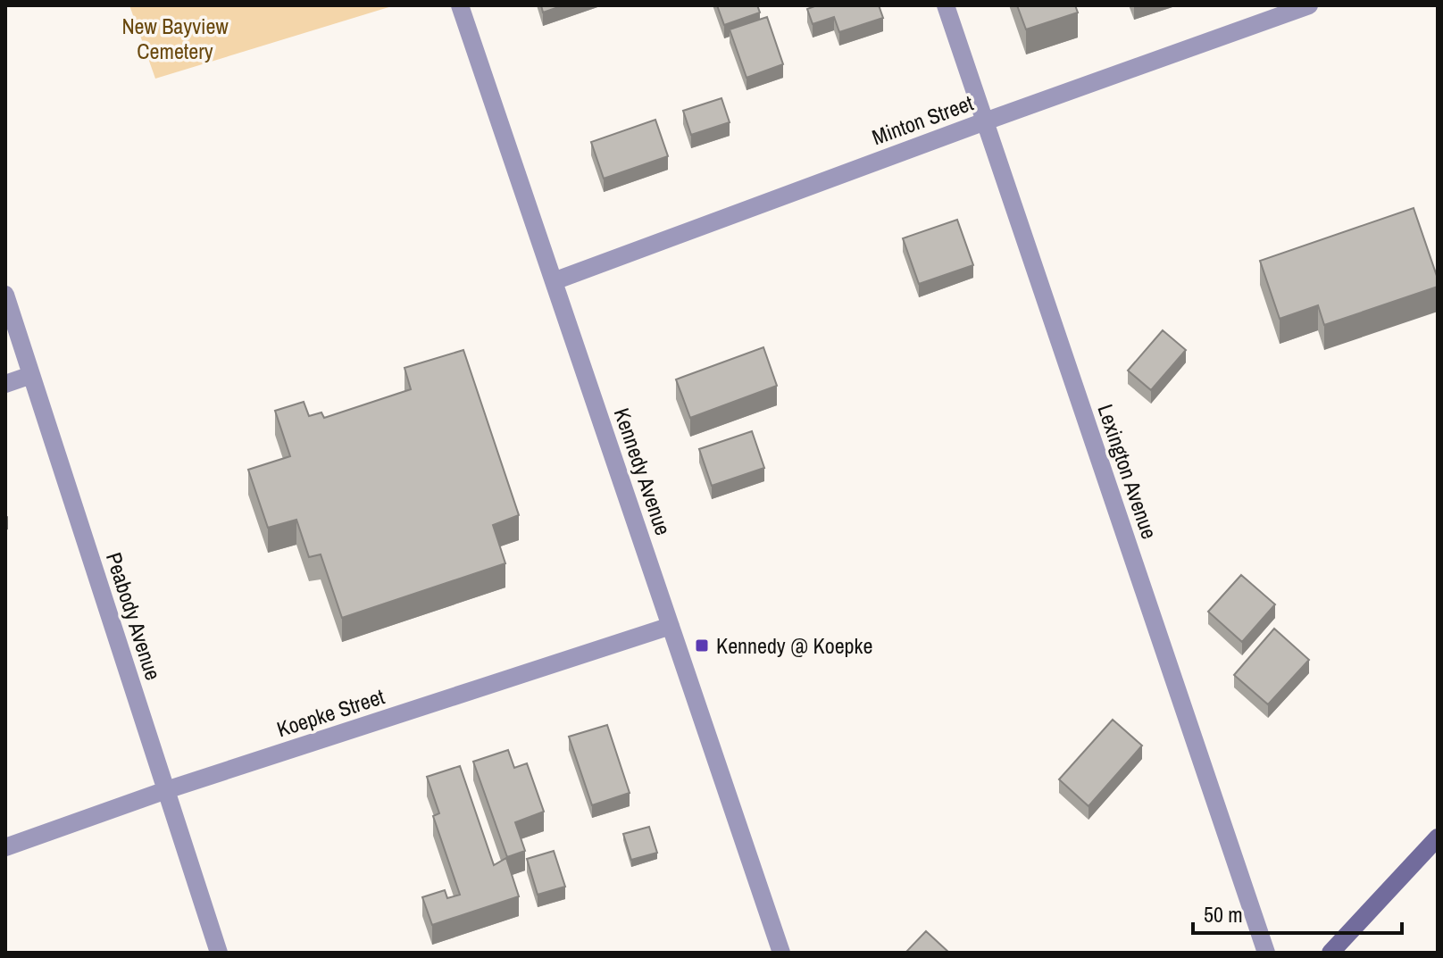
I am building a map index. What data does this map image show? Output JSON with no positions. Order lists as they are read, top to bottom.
{
  "streets": {
    "street": [
      "Minton Street",
      "Kennedy Avenue",
      "Lexington Avenue",
      "Peabody Avenue",
      "Koepke Street"
    ]
  },
  "crossings": [
    ["Minton Street", "Kennedy Avenue"],
    ["Minton Street", "Lexington Avenue"],
    ["Kennedy Avenue", "Koepke Street"],
    ["Peabody Avenue", "Koepke Street"]
  ],
  "parks": ["New Bayview Cemetery"],
  "places": {
    "transit": ["Kennedy @ Koepke"]
  },
  "scale_bar": "50 m"
}
